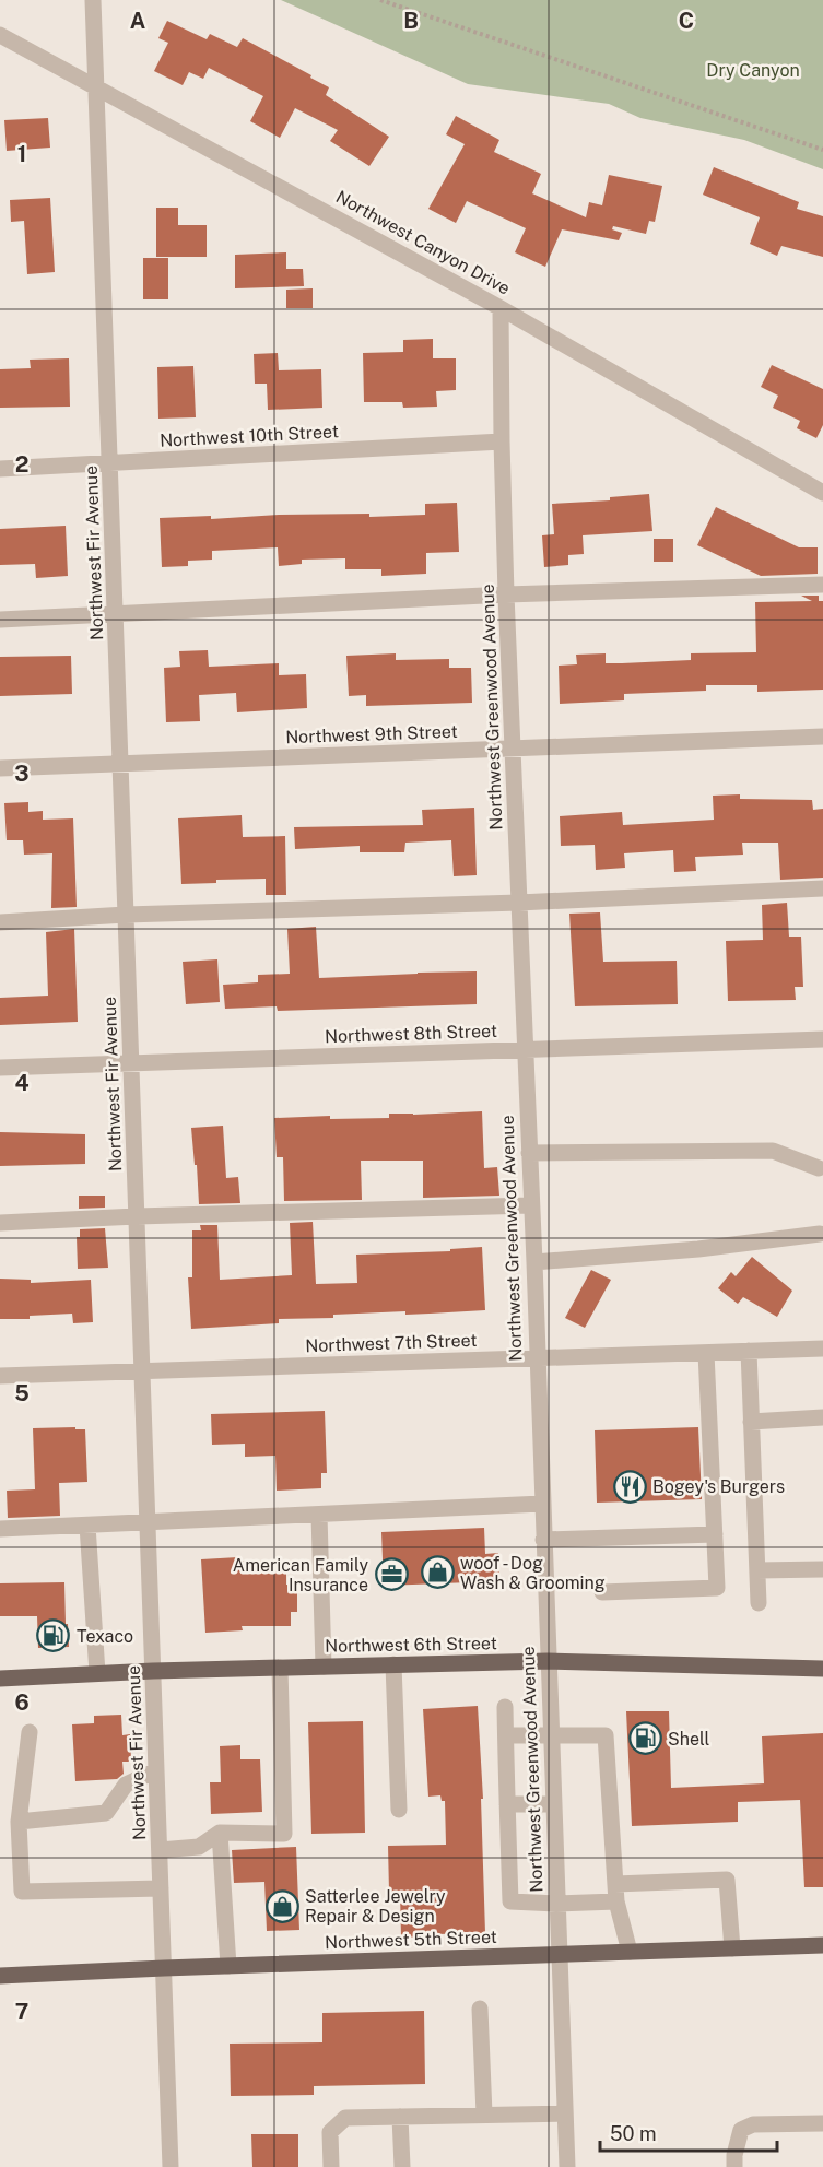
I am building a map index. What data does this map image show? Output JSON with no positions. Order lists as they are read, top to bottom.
{
  "streets": {
    "main road": ["Northwest 6th Street", "Northwest 5th Street"],
    "street": [
      "Northwest Canyon Drive",
      "Northwest 10th Street",
      "Northwest Fir Avenue",
      "Northwest Greenwood Avenue",
      "Northwest 9th Street",
      "Northwest 8th Street",
      "Northwest 7th Street"
    ]
  },
  "crossings": [
    ["Northwest Canyon Drive", "Northwest Fir Avenue"],
    ["Northwest Canyon Drive", "Northwest Greenwood Avenue"],
    ["Northwest 10th Street", "Northwest Fir Avenue"],
    ["Northwest 10th Street", "Northwest Greenwood Avenue"],
    ["Northwest Fir Avenue", "Northwest 9th Street"],
    ["Northwest Fir Avenue", "Northwest 8th Street"],
    ["Northwest Fir Avenue", "Northwest 7th Street"],
    ["Northwest Fir Avenue", "Northwest 6th Street"],
    ["Northwest Fir Avenue", "Northwest 5th Street"],
    ["Northwest Greenwood Avenue", "Northwest 9th Street"],
    ["Northwest Greenwood Avenue", "Northwest 8th Street"],
    ["Northwest Greenwood Avenue", "Northwest 7th Street"],
    ["Northwest Greenwood Avenue", "Northwest 6th Street"],
    ["Northwest Greenwood Avenue", "Northwest 5th Street"]
  ],
  "parks": ["Dry Canyon"],
  "places": {
    "restaurant": ["Bogey's Burgers"],
    "shop": ["woof - Dog Wash & Grooming", "Satterlee Jewelry Repair & Design"],
    "office": ["American Family Insurance"],
    "fuel station": ["Texaco", "Shell"]
  },
  "scale_bar": "50 m",
  "grid": {
    "columns": ["A", "B", "C"],
    "rows": [
      "1",
      "2",
      "3",
      "4",
      "5",
      "6",
      "7"
    ]
  }
}
